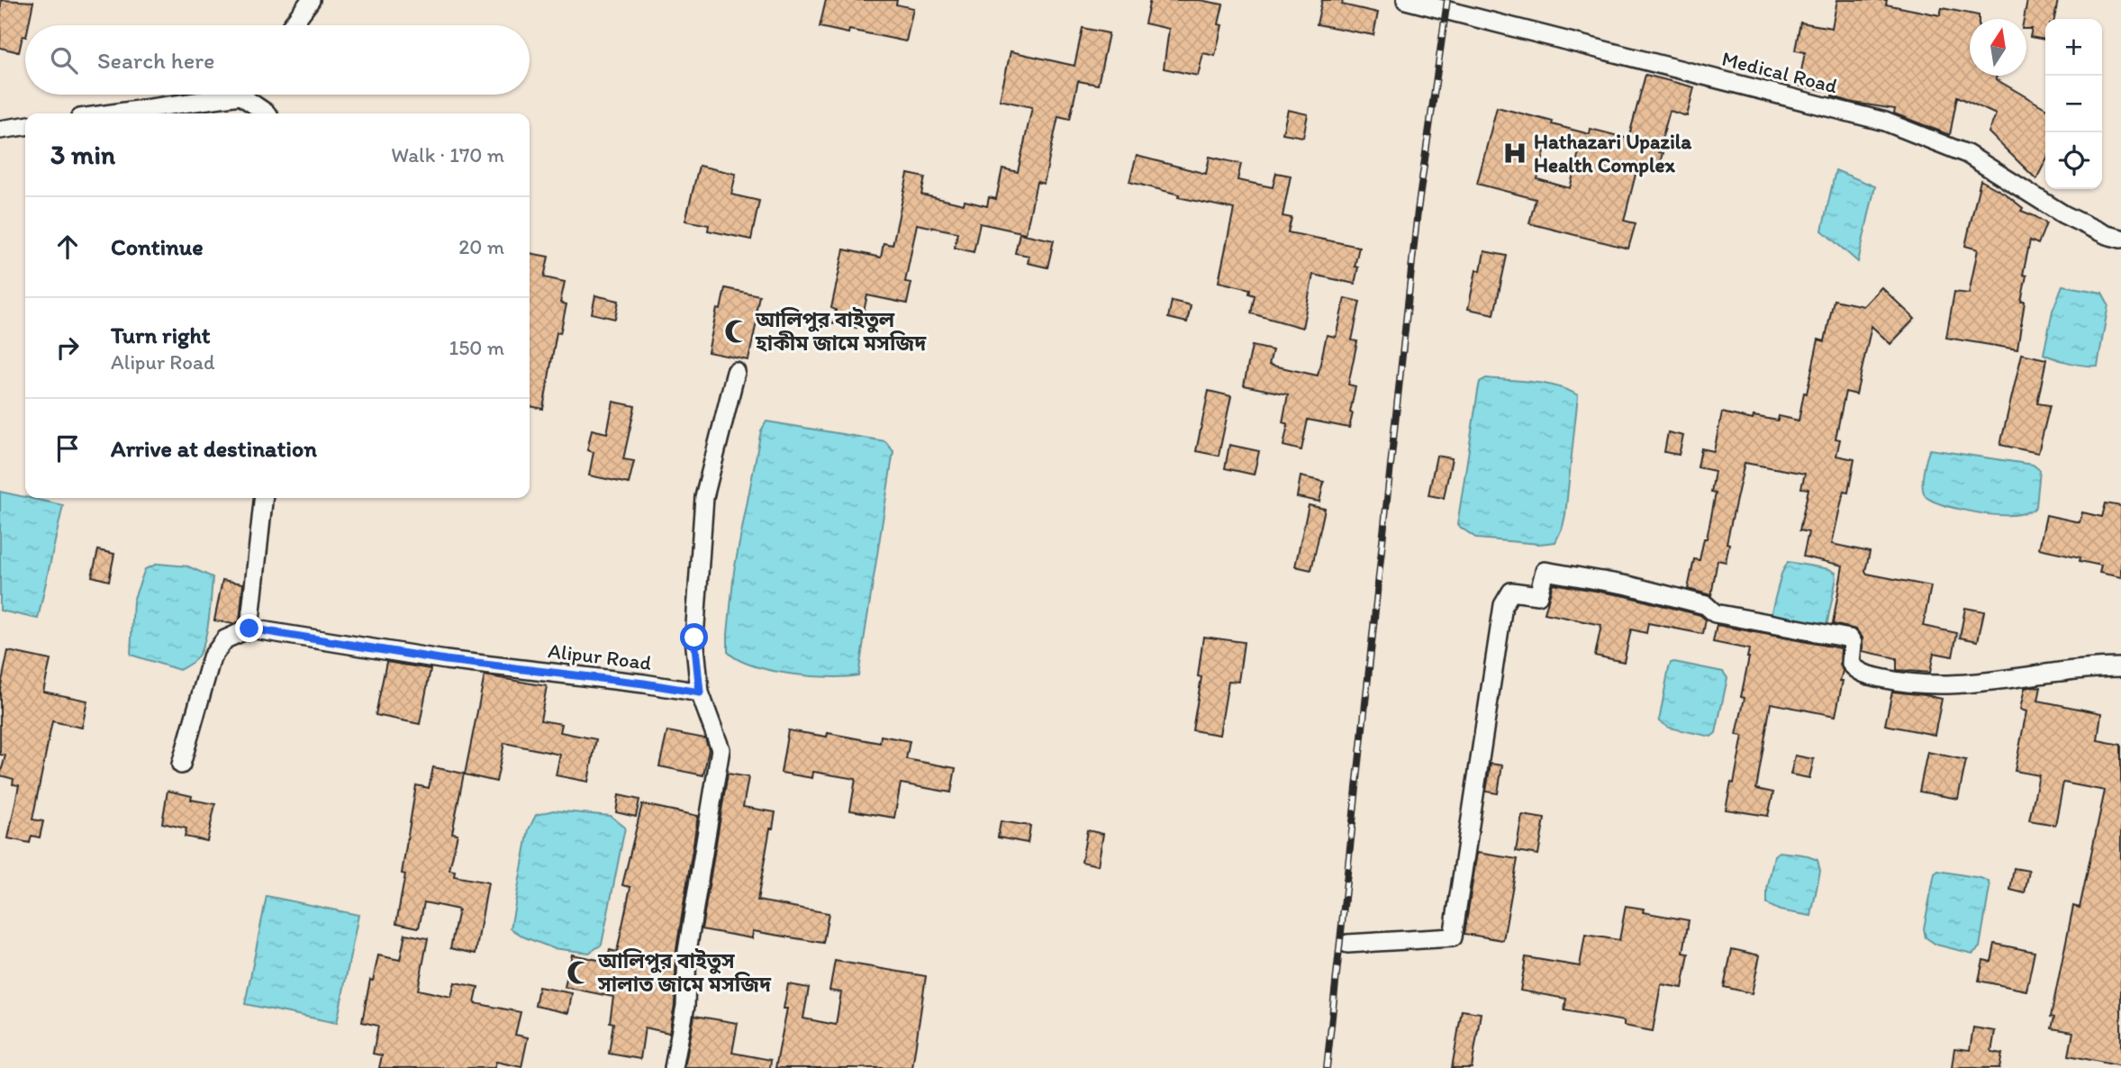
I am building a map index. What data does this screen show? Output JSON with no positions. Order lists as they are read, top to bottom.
{
  "streets": {
    "street": ["Medical Road", "Alipur Road"]
  },
  "places": {
    "hospital": ["Hathazari Upazila Health Complex"],
    "mosque": ["আলিপুর বাইতুল হাকীম জামে মসজিদ", "আলিপুর বাইতুস সালাত জামে মসজিদ"]
  },
  "north": "top",
  "page": {
    "map_buttons": ["+", "−"],
    "search": "Search here",
    "heading": ["3 min", "Walk · 170 m"],
    "list": [
      ["Continue", "20 m"],
      ["Turn right", "Alipur Road", "150 m"],
      "Arrive at destination"
    ]
  }
}
